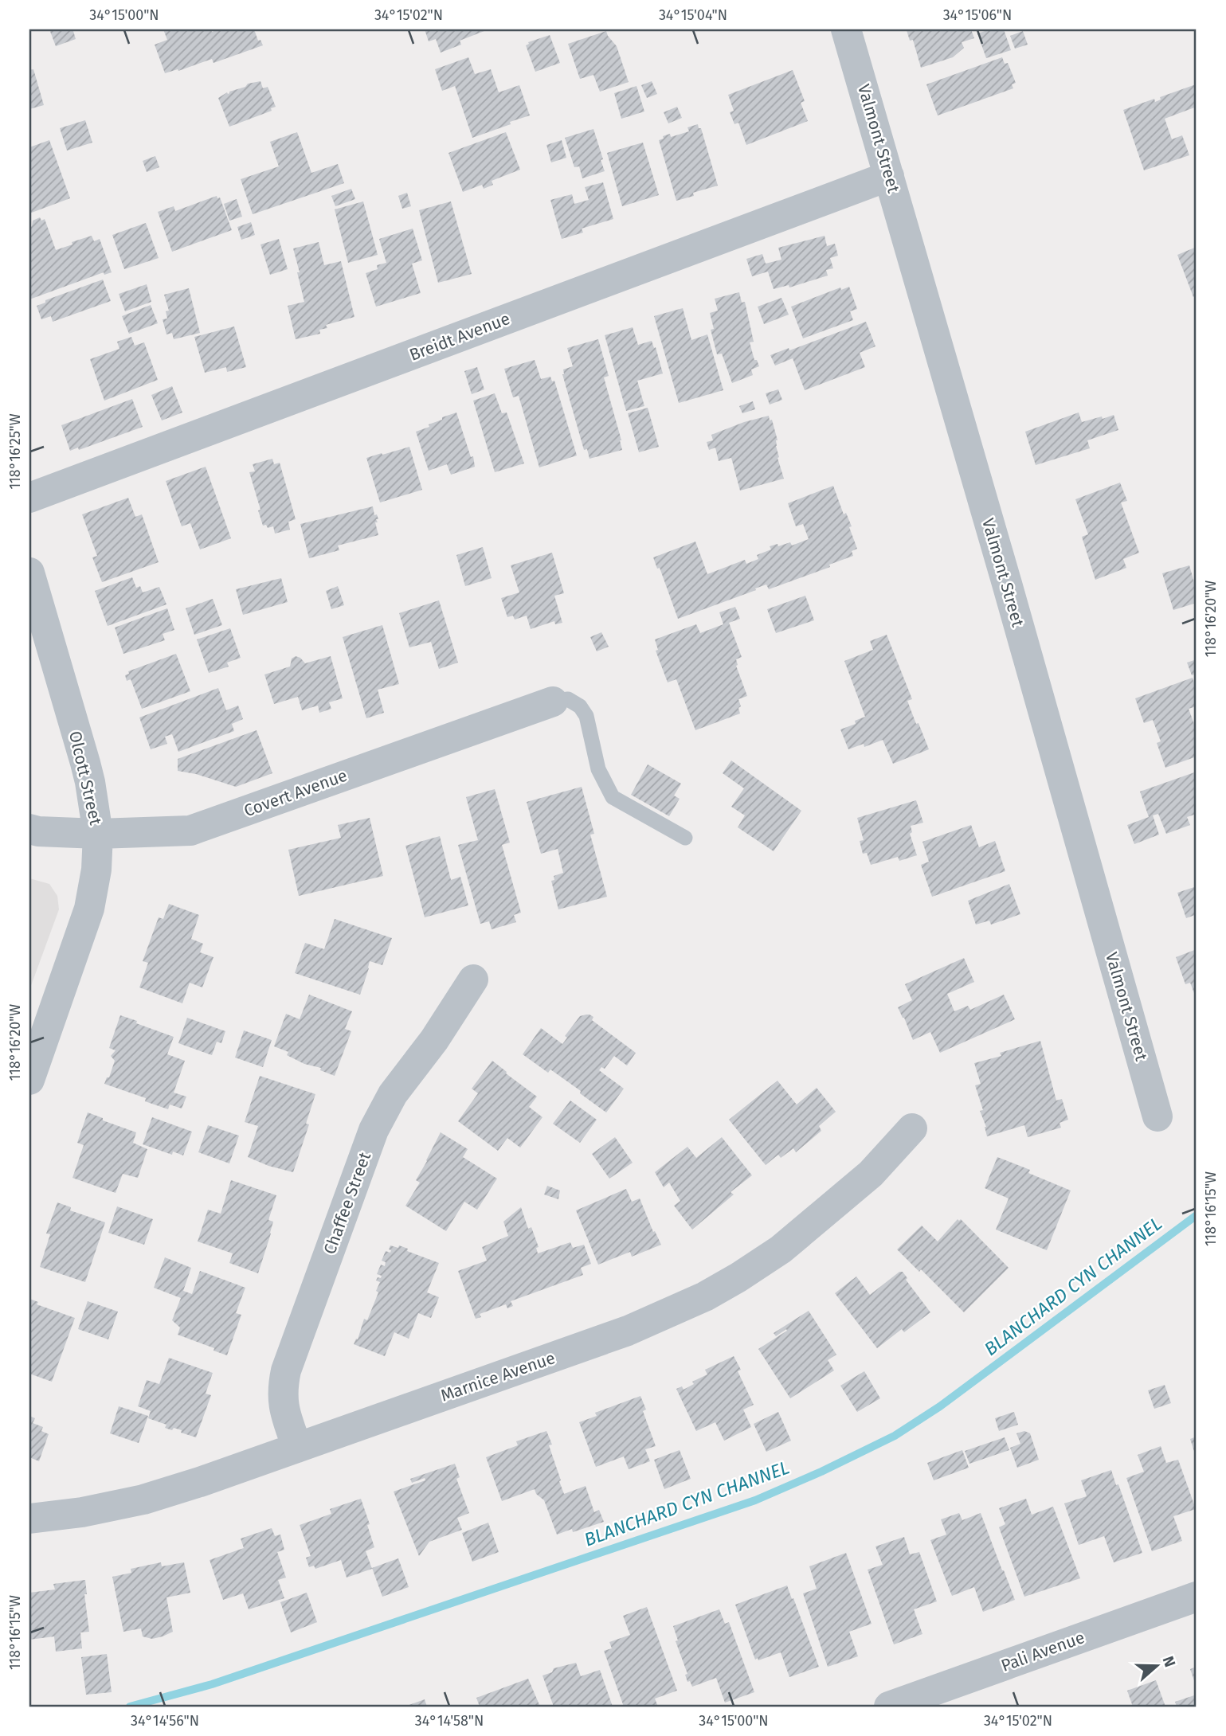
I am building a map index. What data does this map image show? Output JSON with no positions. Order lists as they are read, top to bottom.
{
  "streets": {
    "street": [
      "Valmont Street",
      "Breidt Avenue",
      "Olcott Street",
      "Covert Avenue",
      "Chaffee Street",
      "Marnice Avenue",
      "Pali Avenue"
    ]
  },
  "crossings": [
    ["Valmont Street", "Breidt Avenue"],
    ["Olcott Street", "Covert Avenue"],
    ["Chaffee Street", "Marnice Avenue"]
  ],
  "water": ["BLANCHARD CYN CHANNEL"],
  "north": "right",
  "coordinates": [
    "34°15'00\"N",
    "34°15'02\"N",
    "34°15'04\"N",
    "34°15'06\"N",
    "118°16'25\"W",
    "118°16'20\"W",
    "118°16'15\"W",
    "34°14'56\"N",
    "34°14'58\"N"
  ]
}
